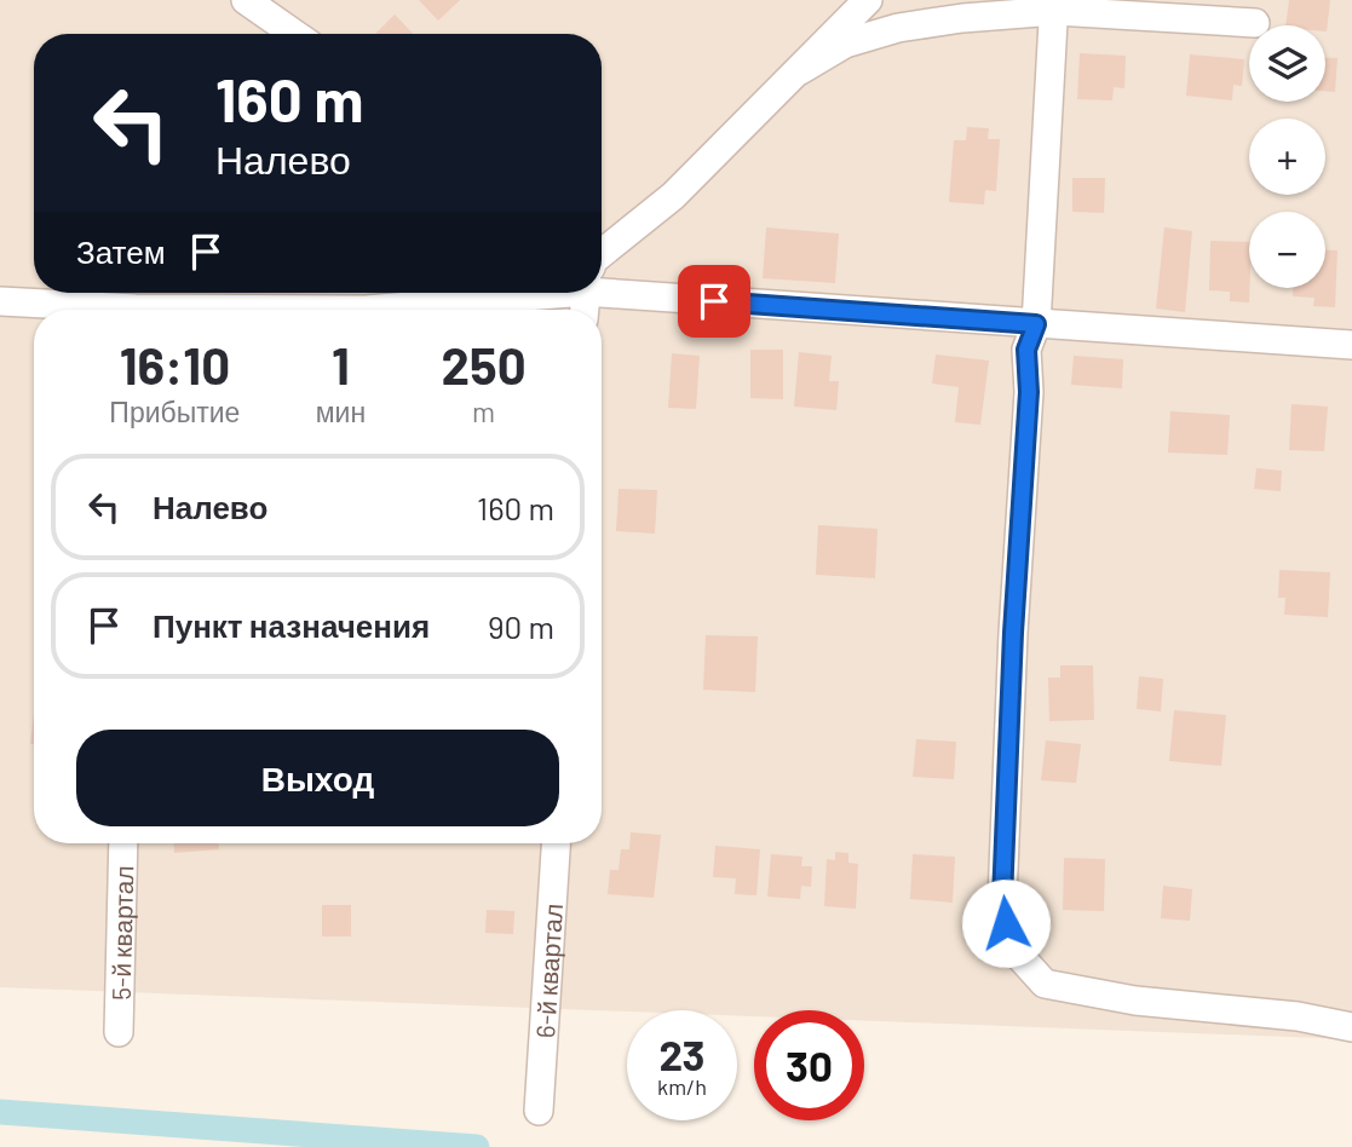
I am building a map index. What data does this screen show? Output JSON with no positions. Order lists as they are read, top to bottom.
{
  "streets": {
    "street": ["5-й квартал", "6-й квартал"]
  },
  "page": {
    "map_buttons": ["+", "−"],
    "turn": ["160 m", "Налево"],
    "then": "Затем",
    "eta": [
      "16:10",
      "Прибытие",
      "1",
      "мин",
      "250",
      "m"
    ],
    "list": [
      {
        "name": "Налево",
        "value": "160 m"
      },
      {
        "name": "Пункт назначения",
        "value": "90 m"
      }
    ],
    "buttons": "Выход",
    "speed": "23 km/h",
    "limit": "30"
  }
}
